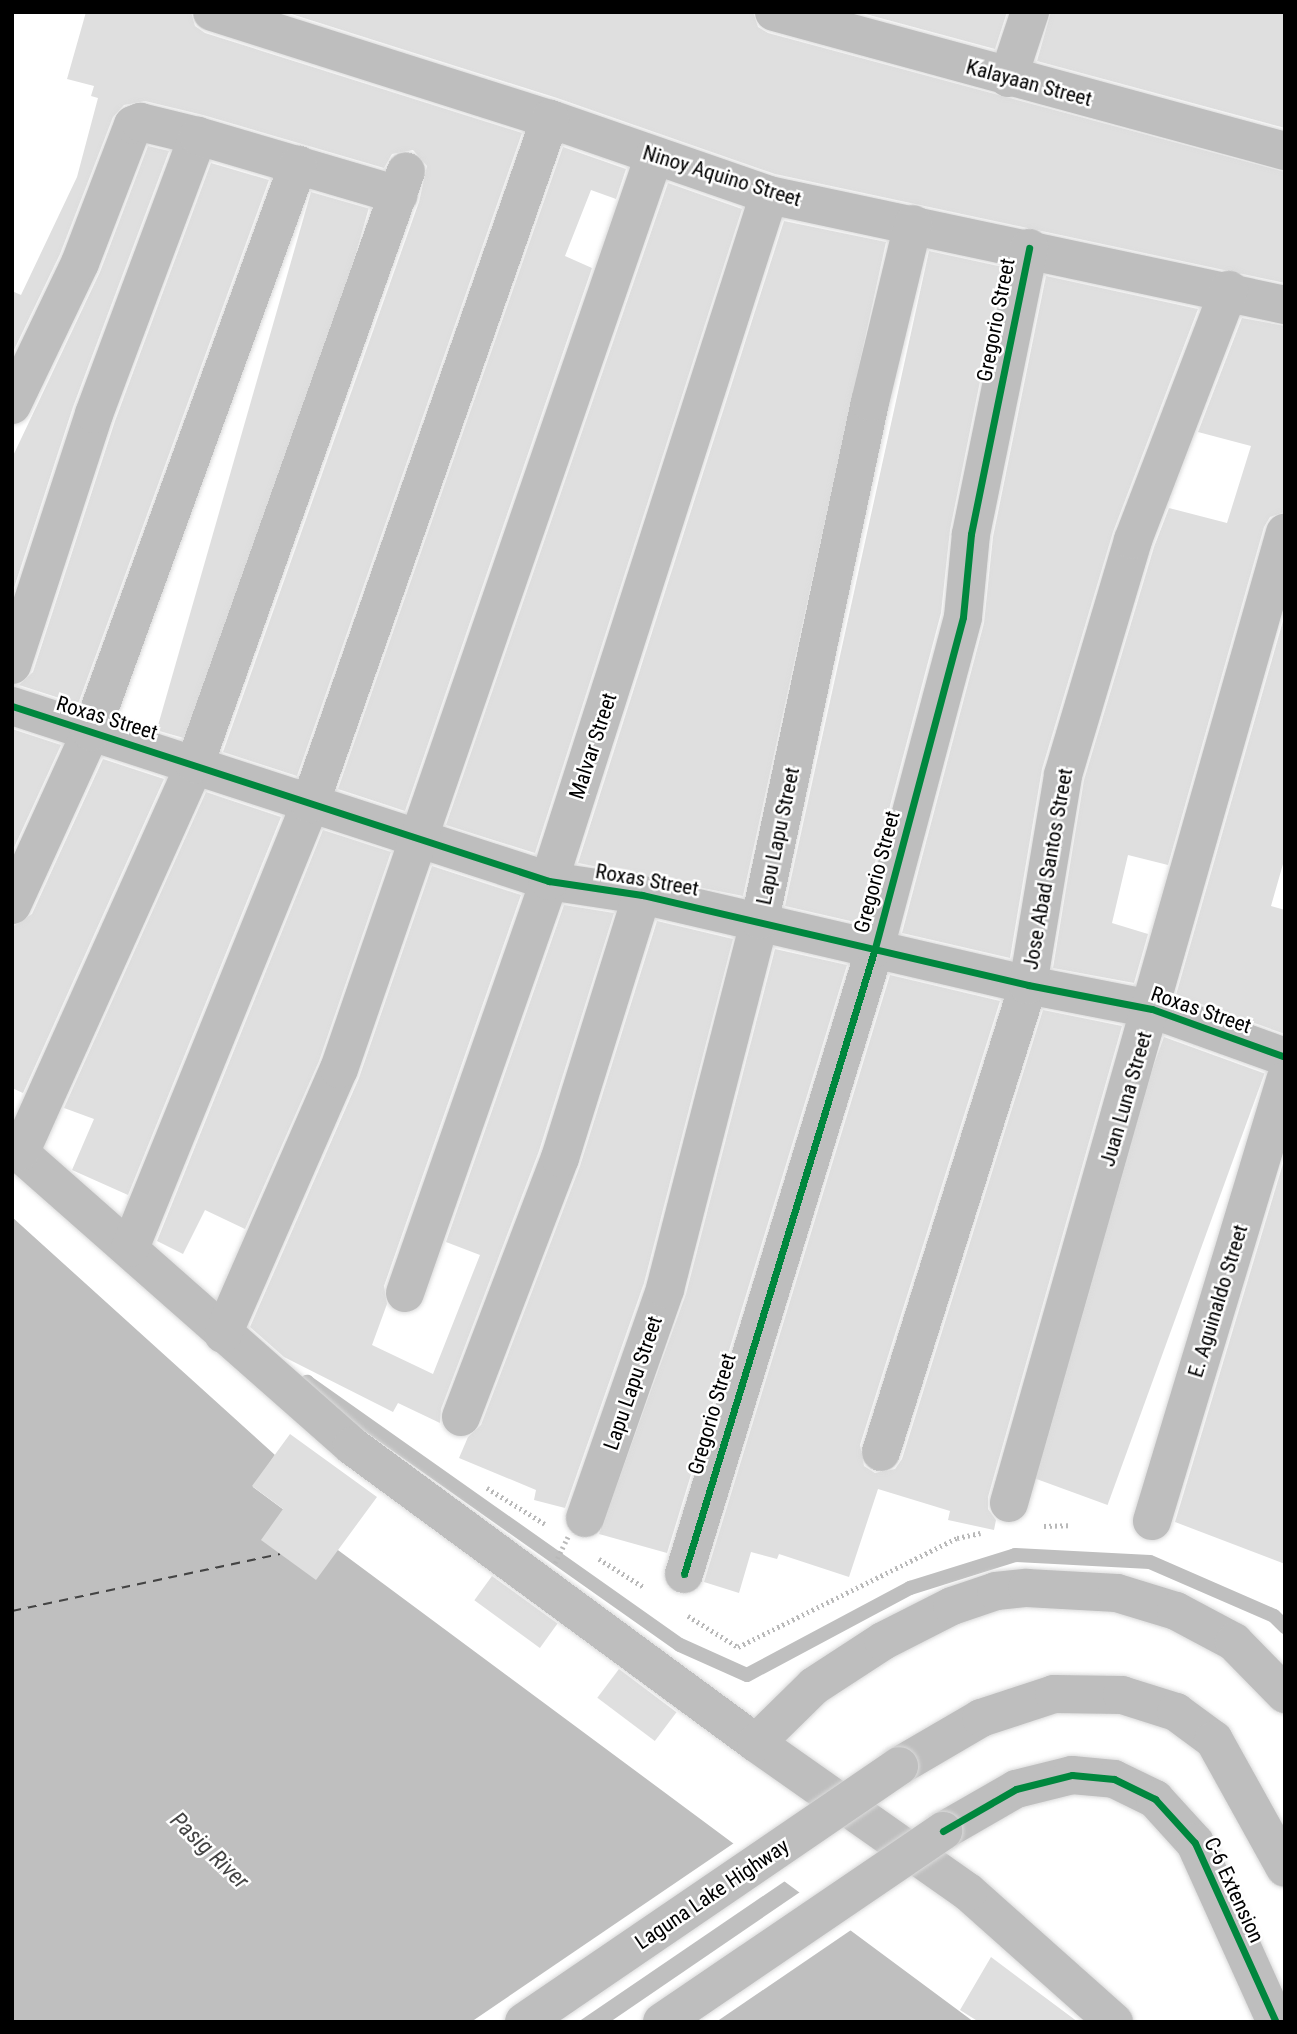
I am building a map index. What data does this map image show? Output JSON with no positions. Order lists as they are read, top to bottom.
{
  "streets": {
    "street": [
      "Kalayaan Street",
      "Ninoy Aquino Street",
      "Gregorio Street",
      "Roxas Street",
      "Malvar Street",
      "Lapu Lapu Street",
      "Jose Abad Santos Street",
      "Juan Luna Street",
      "E. Aguinaldo Street",
      "C-6 Extension",
      "Laguna Lake Highway"
    ]
  },
  "crossings": [
    ["Ninoy Aquino Street", "Gregorio Street"],
    ["Ninoy Aquino Street", "Malvar Street"],
    ["Ninoy Aquino Street", "Lapu Lapu Street"],
    ["Ninoy Aquino Street", "Jose Abad Santos Street"],
    ["Gregorio Street", "Roxas Street"],
    ["Roxas Street", "Malvar Street"],
    ["Roxas Street", "Lapu Lapu Street"],
    ["Roxas Street", "Jose Abad Santos Street"],
    ["Roxas Street", "Juan Luna Street"]
  ],
  "water": ["Pasig River"]
}
